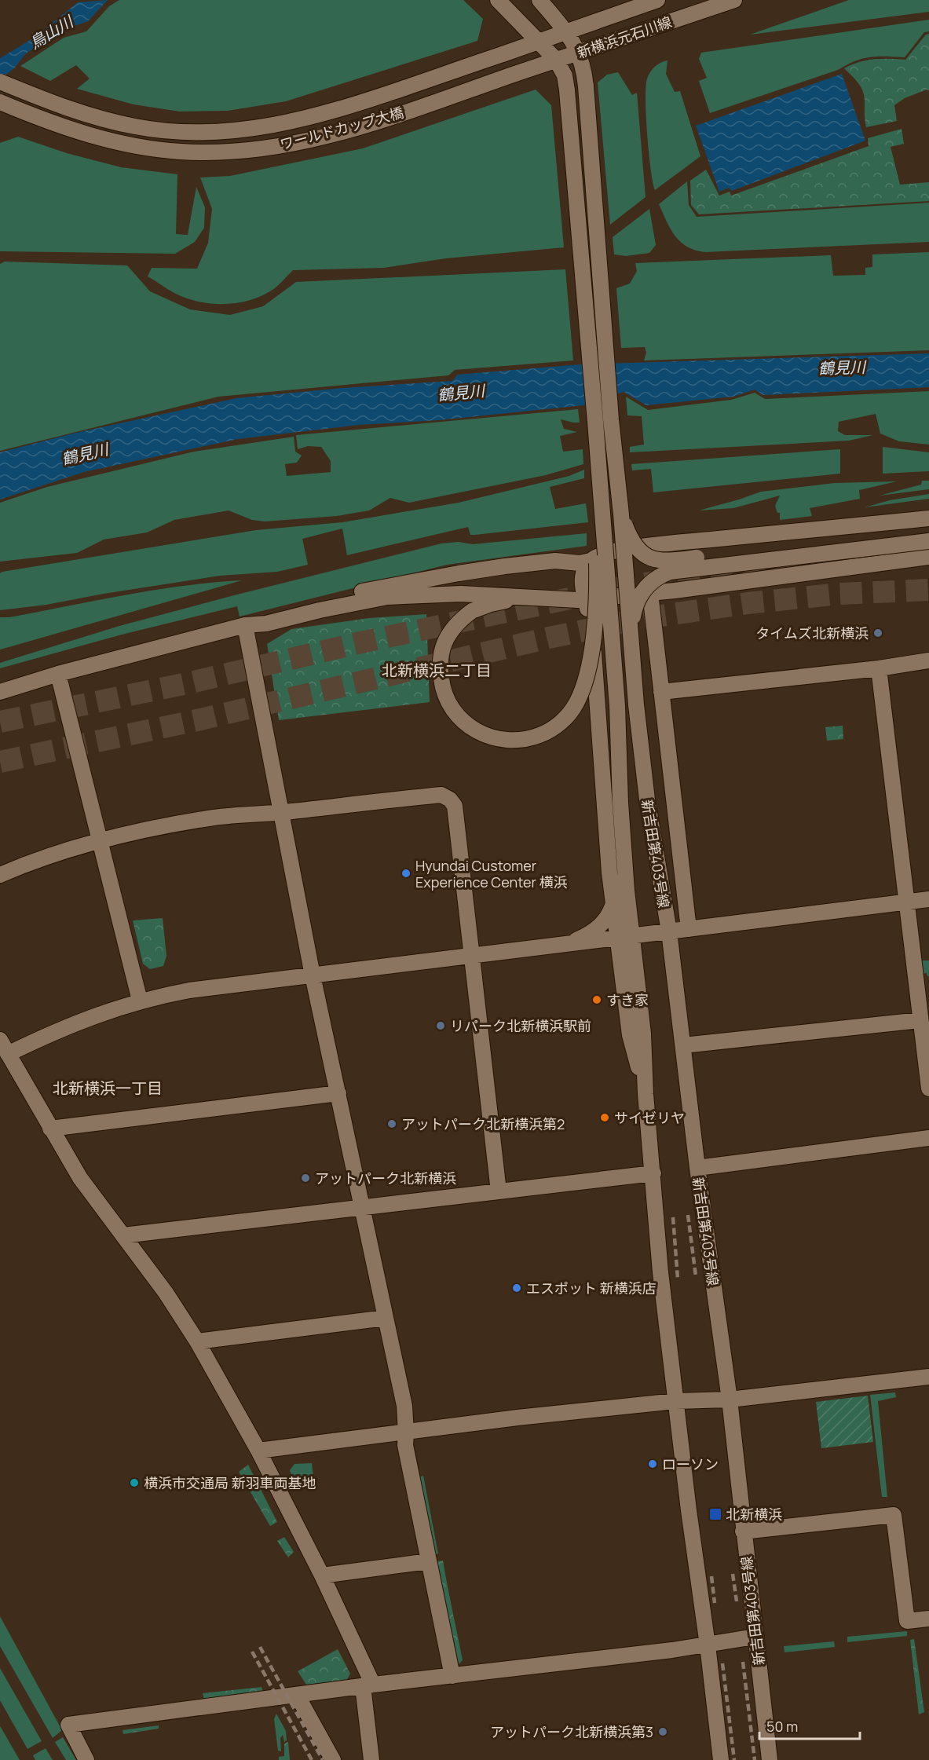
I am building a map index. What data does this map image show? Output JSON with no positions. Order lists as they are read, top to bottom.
{
  "streets": {
    "street": ["新横浜元石川線", "ワールドカップ大橋", "新吉田第403号線"]
  },
  "crossings": [
    ["新横浜元石川線", "ワールドカップ大橋"],
    ["新横浜元石川線", "新吉田第403号線"]
  ],
  "districts": ["北新横浜二丁目", "北新横浜一丁目"],
  "water": ["鳥山川", "鶴見川"],
  "places": {
    "other": [
      "タイムズ北新横浜",
      "Hyundai Customer Experience Center 横浜",
      "すき家",
      "リパーク北新横浜駅前",
      "サイゼリヤ",
      "アットパーク北新横浜第2",
      "アットパーク北新横浜",
      "エスポット 新横浜店",
      "ローソン",
      "横浜市交通局 新羽車両基地",
      "アットパーク北新横浜第3"
    ],
    "transit": ["北新横浜"]
  },
  "scale_bar": "50 m"
}
